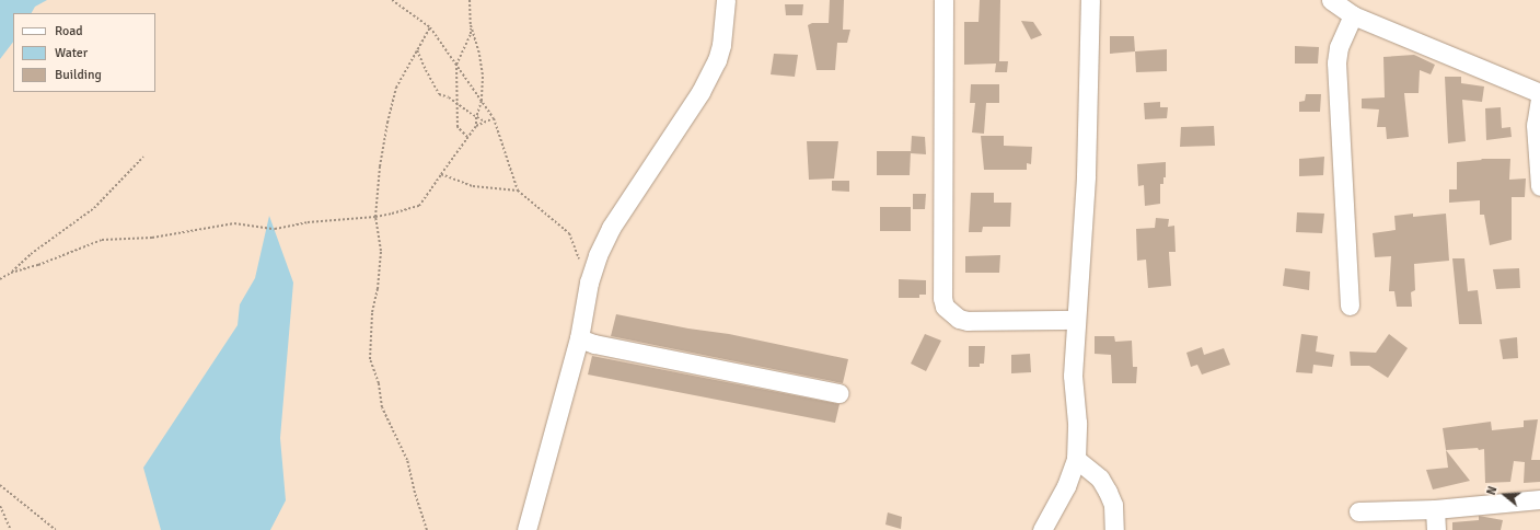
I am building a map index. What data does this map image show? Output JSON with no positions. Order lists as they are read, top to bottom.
{
  "legend": ["Road", "Water", "Building"],
  "north": "left"
}
